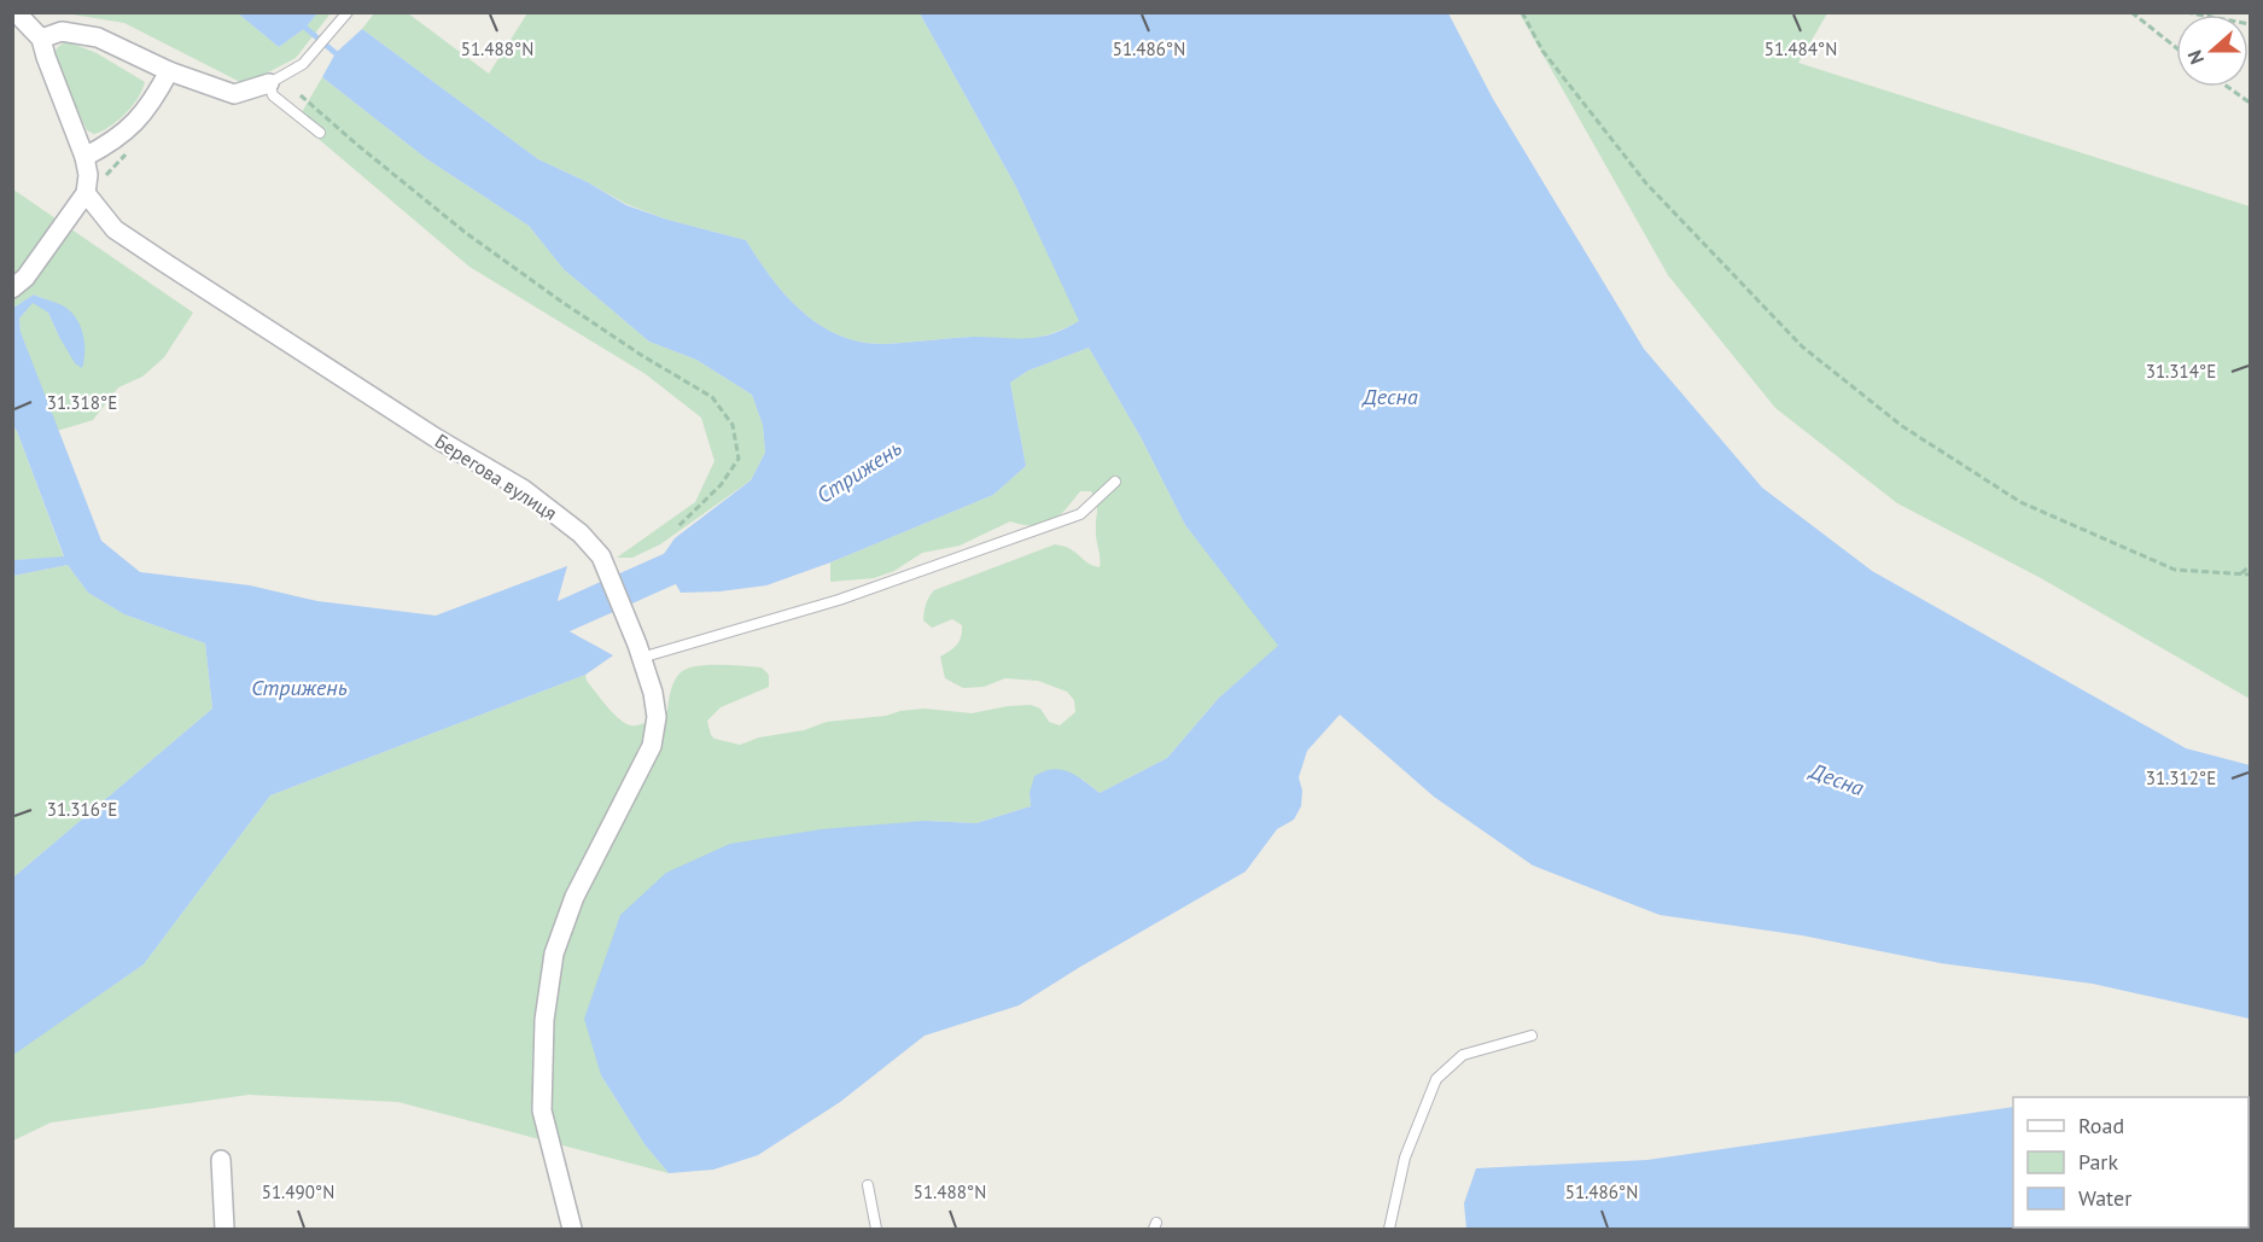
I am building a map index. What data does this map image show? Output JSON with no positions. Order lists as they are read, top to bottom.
{
  "streets": {
    "street": ["Берегова вулиця"]
  },
  "water": ["Десна", "Стрижень"],
  "legend": ["Road", "Park", "Water"],
  "north": "left",
  "coordinates": [
    "51.488°N",
    "51.486°N",
    "51.484°N",
    "31.314°E",
    "31.318°E",
    "31.312°E",
    "31.316°E",
    "51.490°N"
  ]
}
